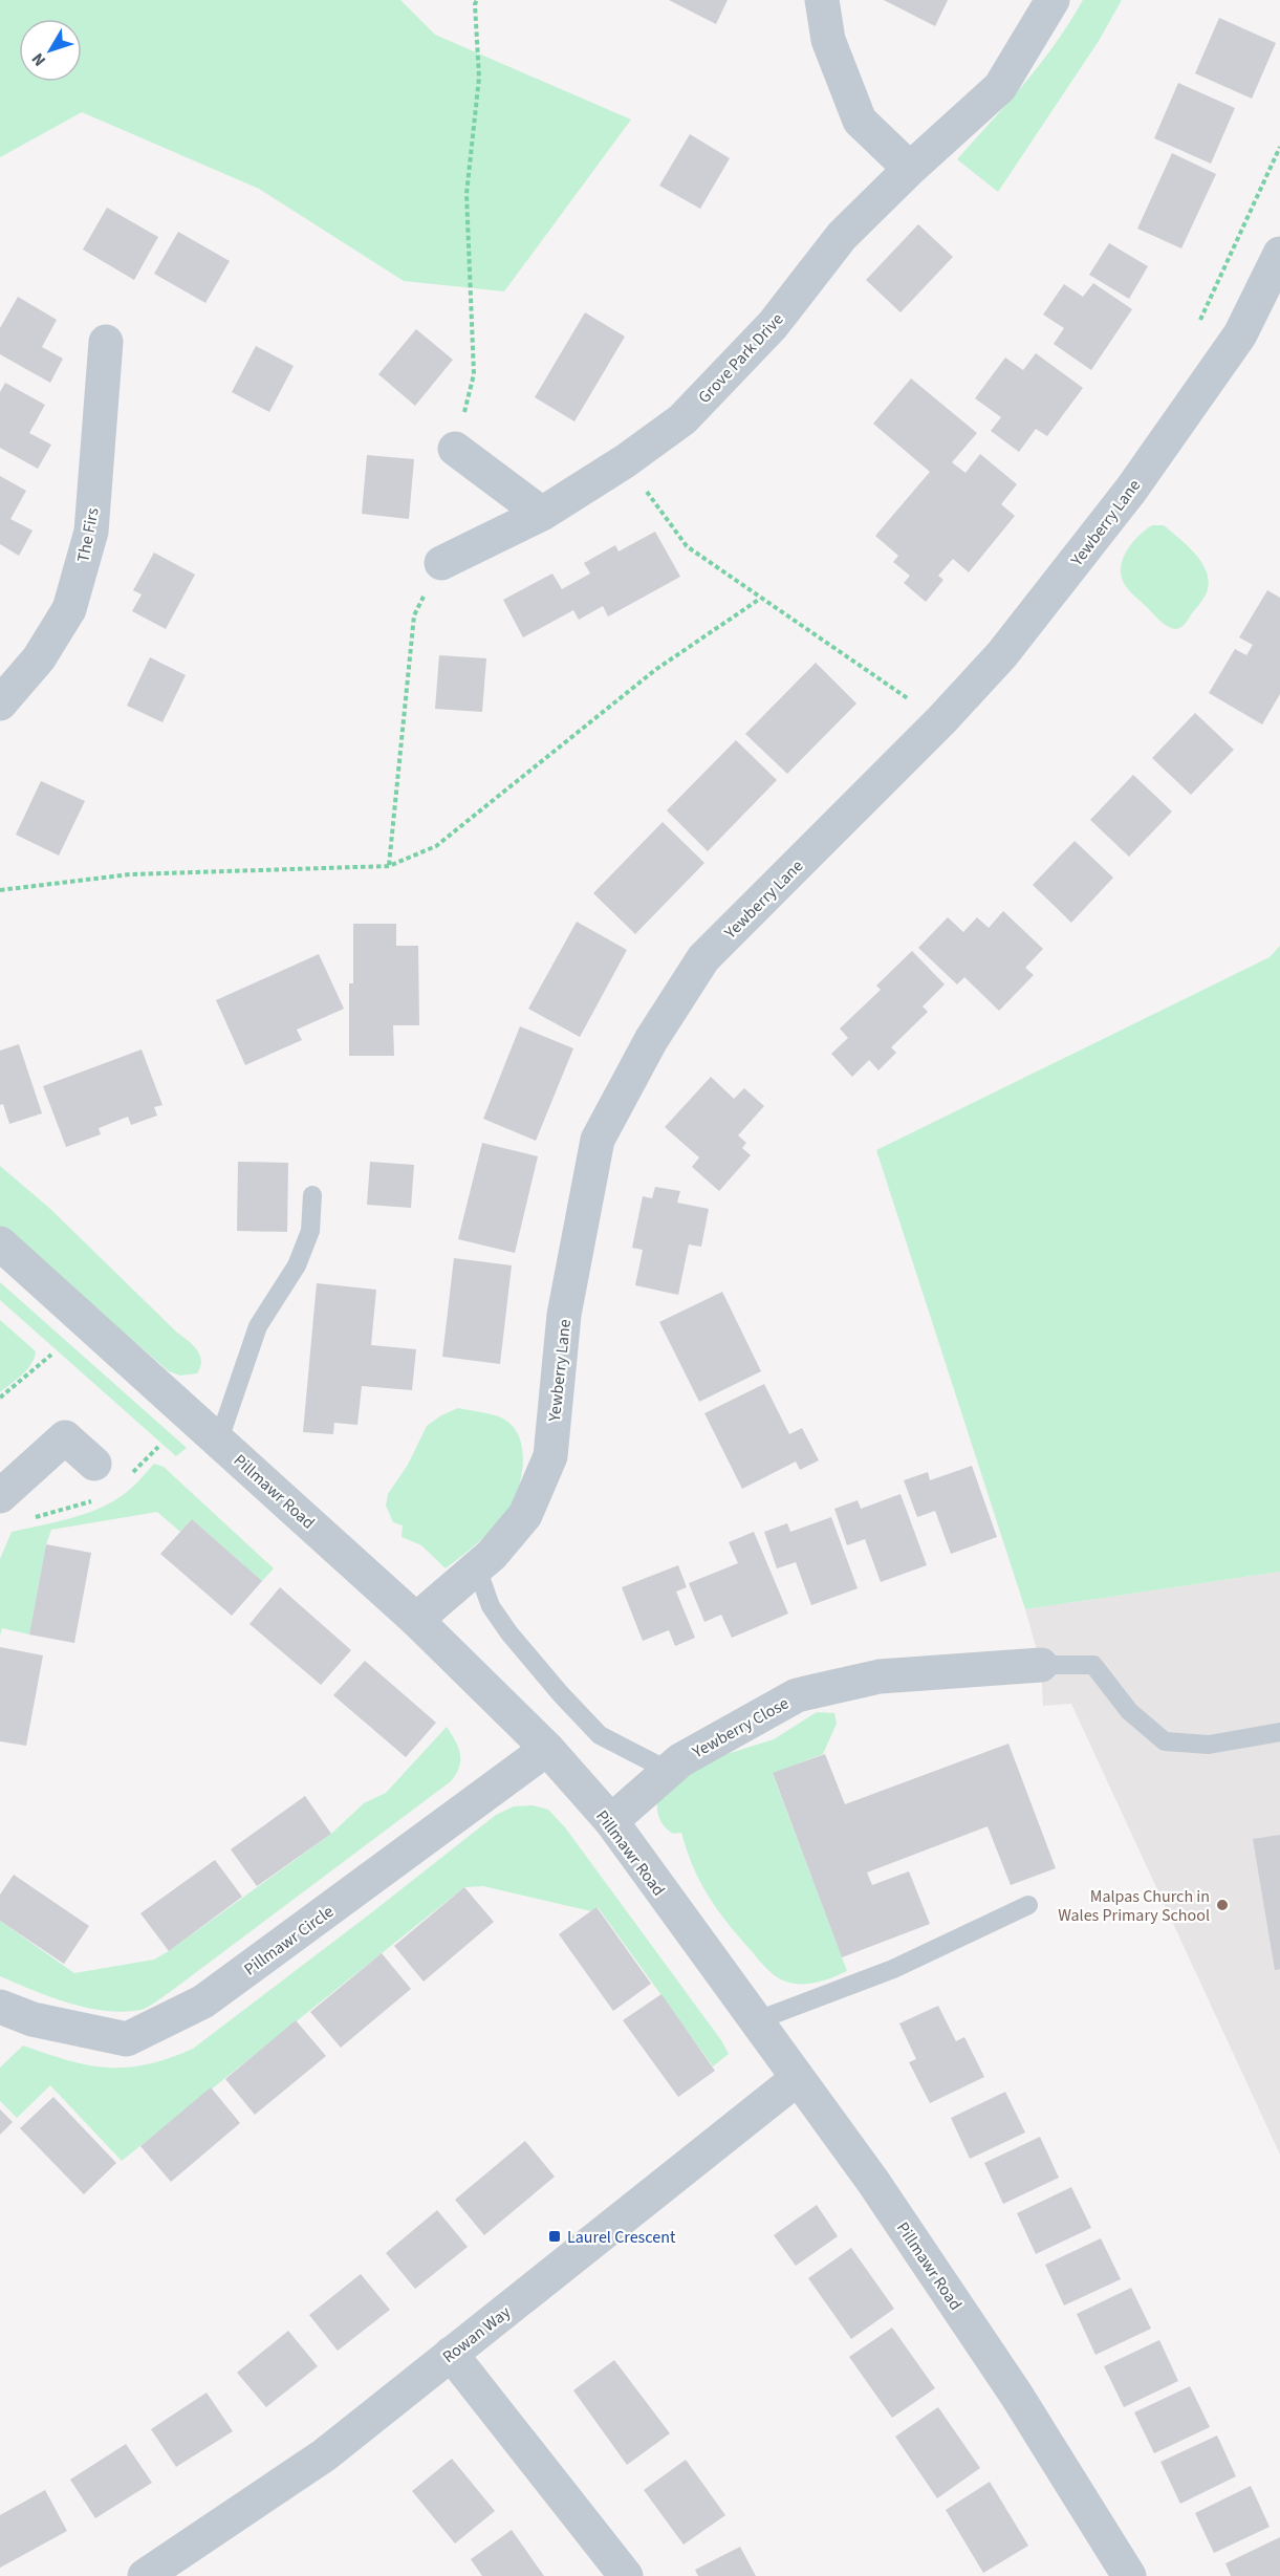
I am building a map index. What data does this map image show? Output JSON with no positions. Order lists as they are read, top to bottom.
{
  "streets": {
    "street": [
      "Grove Park Drive",
      "Yewberry Lane",
      "The Firs",
      "Pillmawr Road",
      "Yewberry Close",
      "Pillmawr Circle",
      "Rowan Way"
    ]
  },
  "crossings": [
    ["Yewberry Lane", "Pillmawr Road"],
    ["Pillmawr Road", "Yewberry Close"],
    ["Pillmawr Road", "Pillmawr Circle"],
    ["Pillmawr Road", "Rowan Way"]
  ],
  "places": {
    "other": ["Malpas Church in Wales Primary School"],
    "transit": ["Laurel Crescent"]
  },
  "north": "bottom left"
}
